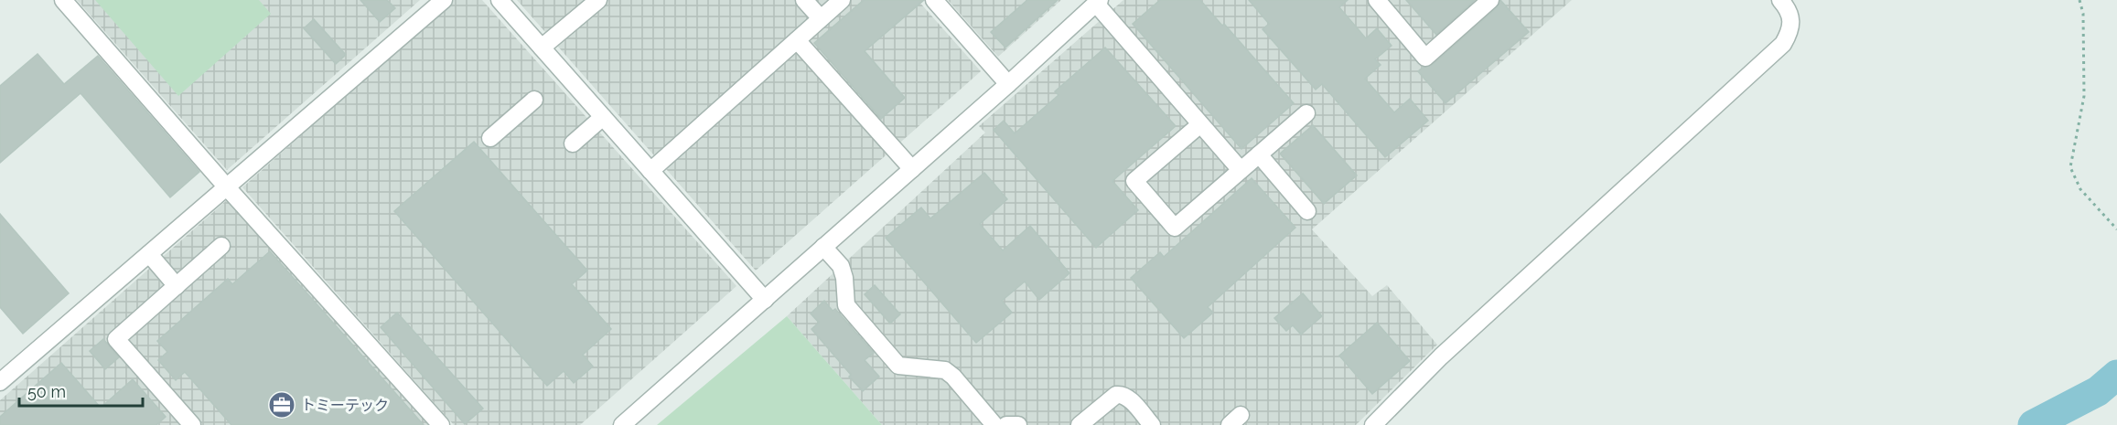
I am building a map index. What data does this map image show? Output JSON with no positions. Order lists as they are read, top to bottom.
{
  "places": {
    "office": ["トミーテック"]
  },
  "scale_bar": "50 m"
}
